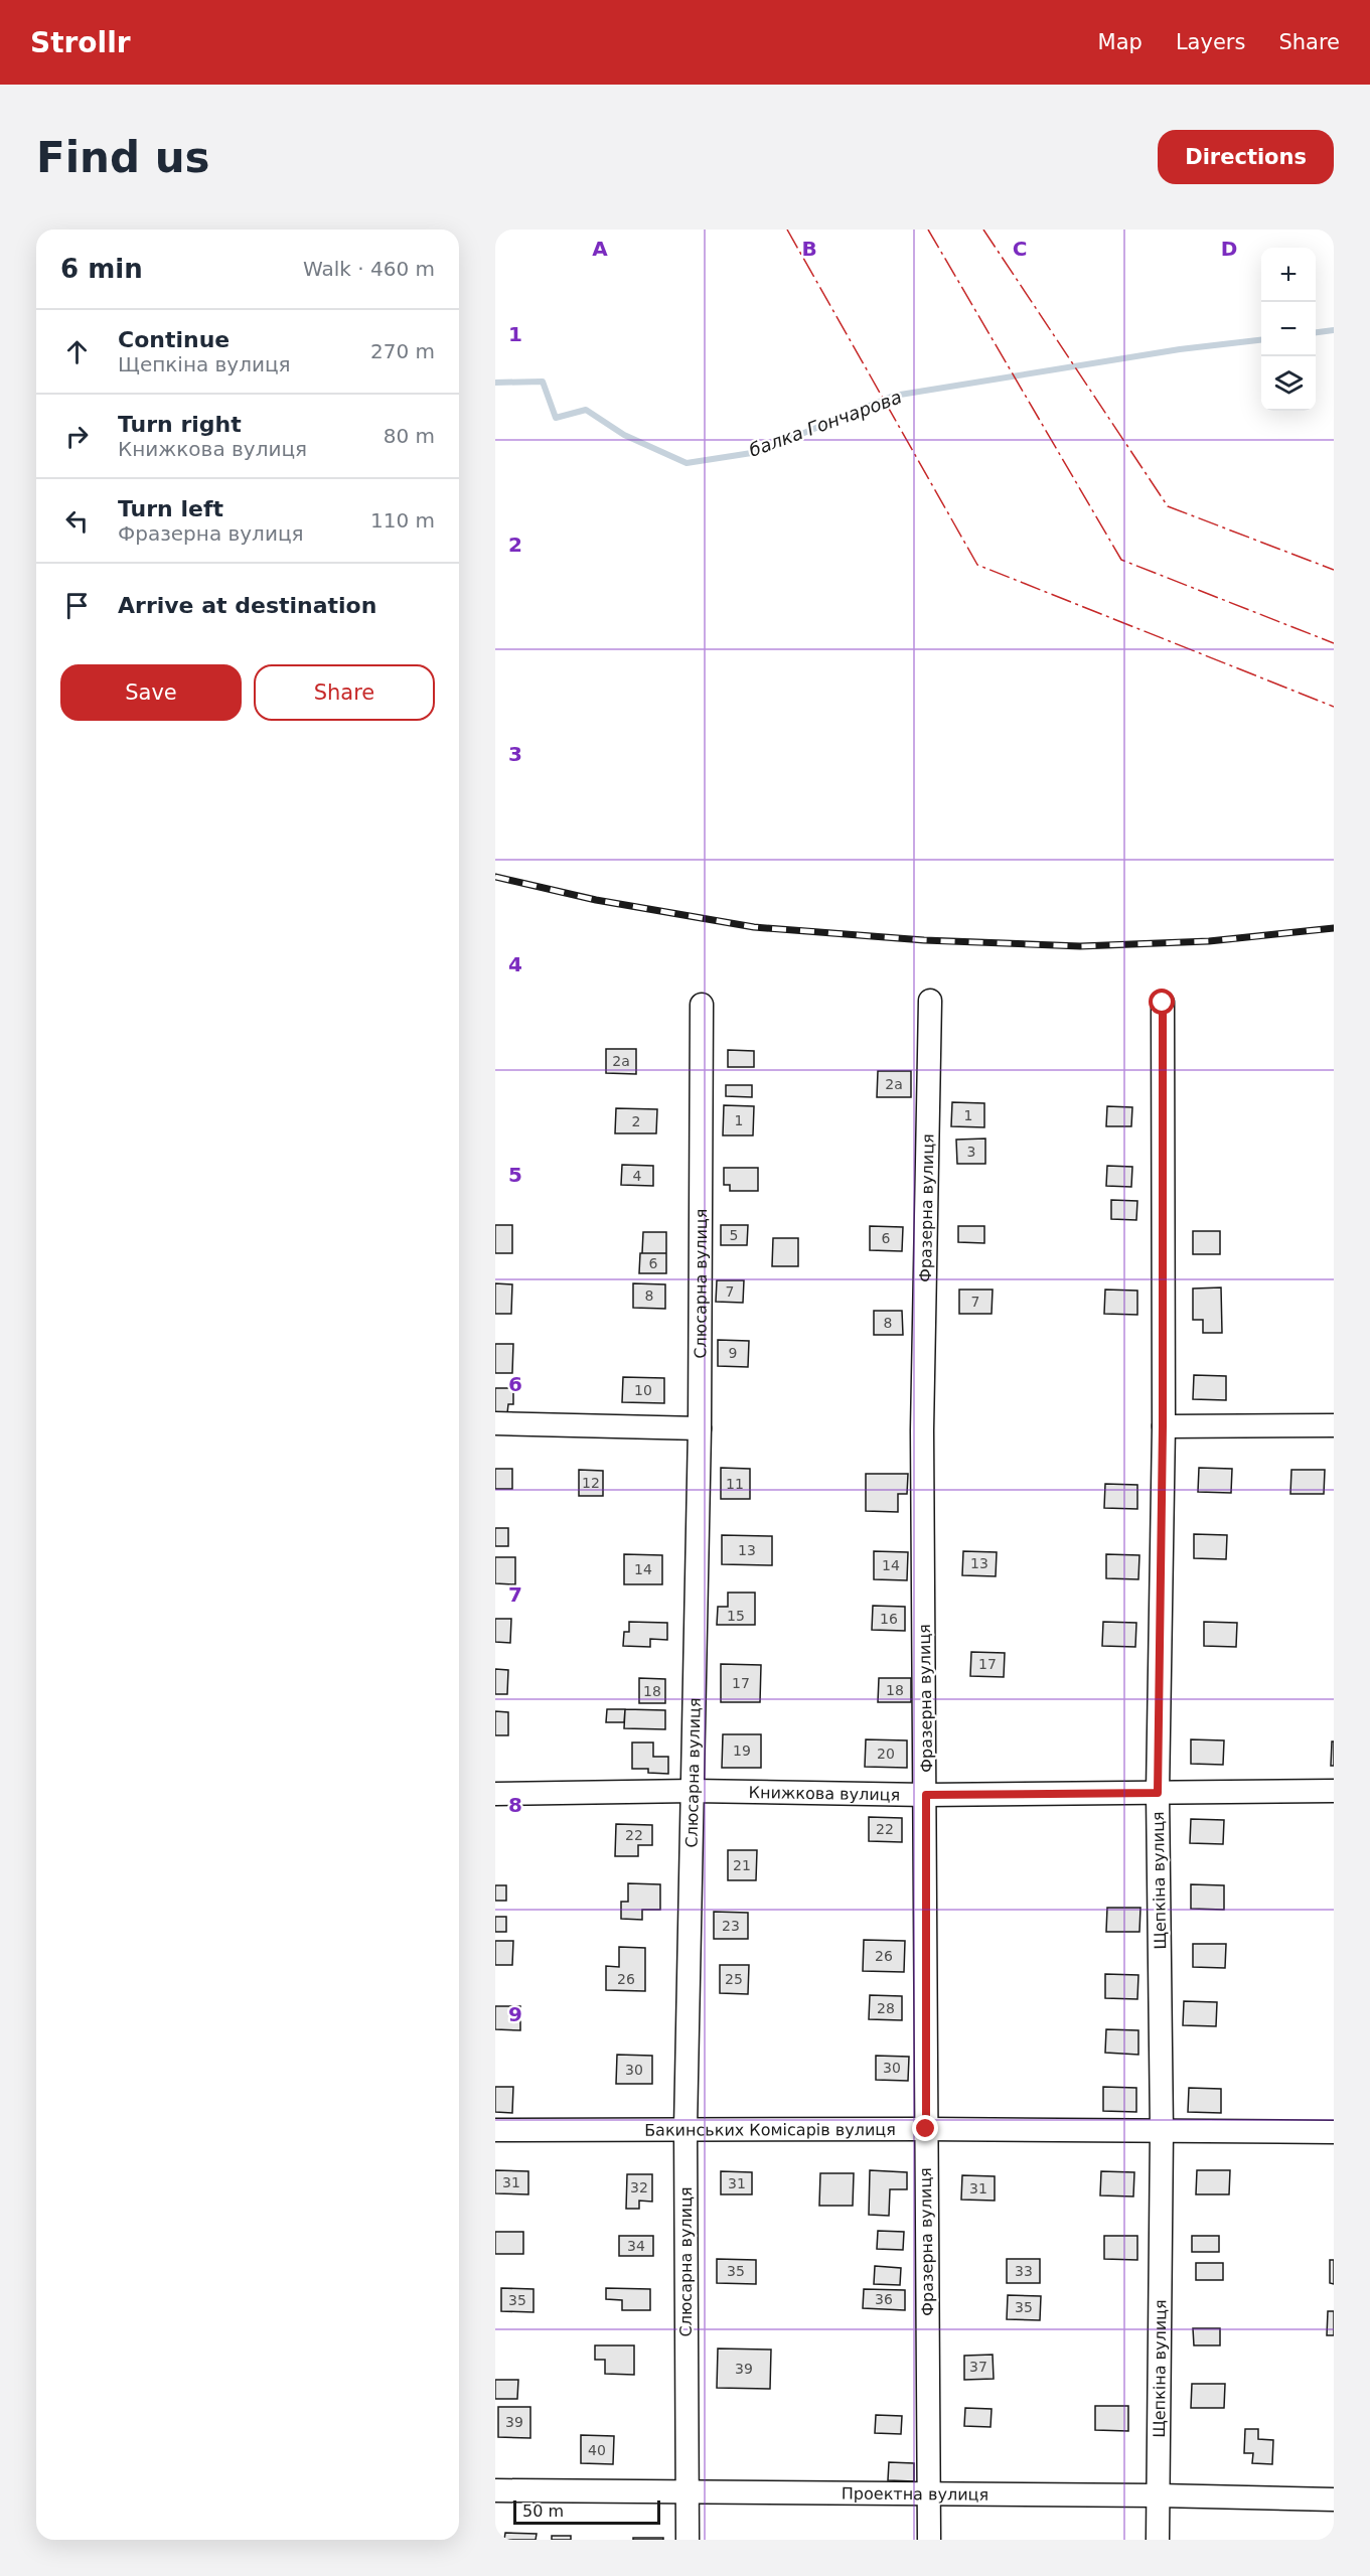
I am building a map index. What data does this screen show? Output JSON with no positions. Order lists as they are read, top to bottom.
{
  "streets": {
    "street": [
      "Фразерна вулиця",
      "Слюсарна вулиця",
      "Книжкова вулиця",
      "Щепкіна вулиця",
      "Бакинських Комісарів вулиця",
      "Проектна вулиця"
    ]
  },
  "crossings": [
    ["Фразерна вулиця", "Книжкова вулиця"],
    ["Фразерна вулиця", "Бакинських Комісарів вулиця"],
    ["Фразерна вулиця", "Проектна вулиця"],
    ["Слюсарна вулиця", "Книжкова вулиця"],
    ["Слюсарна вулиця", "Бакинських Комісарів вулиця"],
    ["Слюсарна вулиця", "Проектна вулиця"],
    ["Книжкова вулиця", "Щепкіна вулиця"],
    ["Щепкіна вулиця", "Бакинських Комісарів вулиця"],
    ["Щепкіна вулиця", "Проектна вулиця"]
  ],
  "water": ["балка Гончарова"],
  "house_numbers": [
    "2а",
    "2а",
    "1",
    "1",
    "2",
    "3",
    "4",
    "5",
    "6",
    "6",
    "7",
    "8",
    "7",
    "8",
    "9",
    "10",
    "12",
    "11",
    "13",
    "13",
    "14",
    "14",
    "15",
    "16",
    "17",
    "17",
    "18",
    "18",
    "19",
    "20",
    "22",
    "22",
    "21",
    "23",
    "26",
    "26",
    "25",
    "28",
    "30",
    "30",
    "31",
    "31",
    "32",
    "31",
    "34",
    "35",
    "33",
    "36",
    "35",
    "35",
    "37",
    "39",
    "39",
    "40"
  ],
  "scale_bar": "50 m",
  "page": {
    "header": "Strollr",
    "nav": ["Map", "Layers", "Share"],
    "buttons": [
      "Directions",
      ["Save", "Share"]
    ],
    "title": "Find us",
    "heading": ["6 min", "Walk · 460 m"],
    "map_buttons": ["+", "−"],
    "list": [
      ["Continue", "Щепкіна вулиця", "270 m"],
      ["Turn right", "Книжкова вулиця", "80 m"],
      ["Turn left", "Фразерна вулиця", "110 m"],
      "Arrive at destination"
    ],
    "scale": "50 m"
  },
  "grid": {
    "columns": [
      "A",
      "B",
      "C",
      "D"
    ],
    "rows": [
      "1",
      "2",
      "3",
      "4",
      "5",
      "6",
      "7",
      "8",
      "9"
    ]
  }
}
